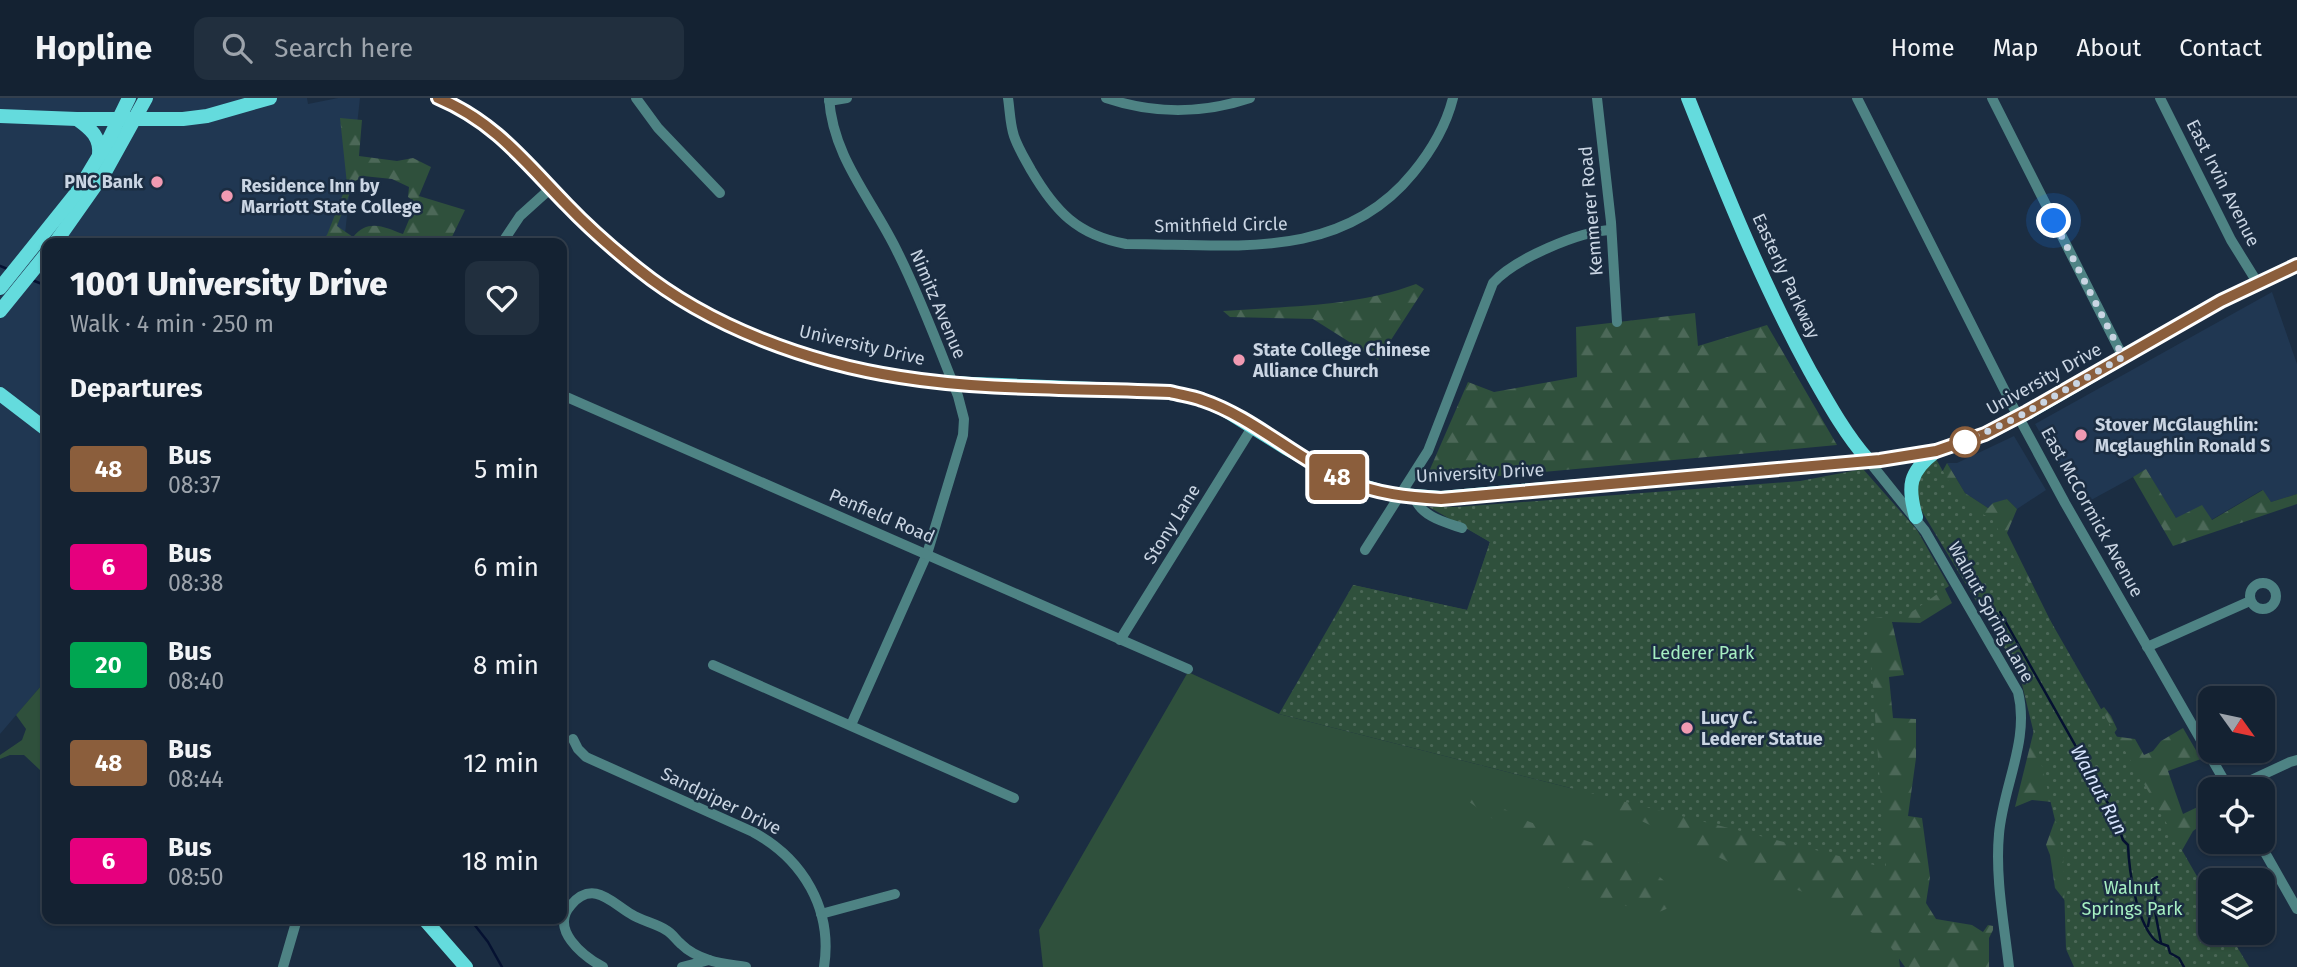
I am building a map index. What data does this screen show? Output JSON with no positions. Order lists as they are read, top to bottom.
{
  "streets": {
    "main road": ["Easterly Parkway", "University Drive"],
    "street": [
      "East Irvin Avenue",
      "Kemmerer Road",
      "Smithfield Circle",
      "Nimitz Avenue",
      "East McCormick Avenue",
      "Penfield Road",
      "Stony Lane",
      "Walnut Spring Lane",
      "Sandpiper Drive"
    ]
  },
  "crossings": [
    ["East Irvin Avenue", "University Drive"],
    ["Easterly Parkway", "University Drive"],
    ["Easterly Parkway", "Walnut Spring Lane"],
    ["Nimitz Avenue", "University Drive"],
    ["Nimitz Avenue", "Penfield Road"],
    ["University Drive", "East McCormick Avenue"],
    ["University Drive", "Stony Lane"],
    ["University Drive", "Walnut Spring Lane"],
    ["Penfield Road", "Stony Lane"]
  ],
  "water": ["Walnut Run"],
  "parks": ["Lederer Park", "Walnut Springs Park"],
  "places": [
    "PNC Bank",
    "Residence Inn by Marriott State College",
    "State College Chinese Alliance Church",
    "Stover McGlaughlin: Mcglaughlin Ronald S",
    "Lucy C. Lederer Statue"
  ],
  "lines": ["bus line 48"],
  "north": "bottom right",
  "page": {
    "header": "Hopline",
    "search": "Search here",
    "nav": [
      "Home",
      "Map",
      "About",
      "Contact"
    ],
    "on_map": "48",
    "heading": [
      ["1001 University Drive", "Walk · 4 min · 250 m"],
      "Departures"
    ],
    "list": [
      {
        "mark": "48",
        "name": "Bus",
        "note": "08:37",
        "value": "5 min"
      },
      {
        "mark": "6",
        "name": "Bus",
        "note": "08:38",
        "value": "6 min"
      },
      {
        "mark": "20",
        "name": "Bus",
        "note": "08:40",
        "value": "8 min"
      },
      {
        "mark": "48",
        "name": "Bus",
        "note": "08:44",
        "value": "12 min"
      },
      {
        "mark": "6",
        "name": "Bus",
        "note": "08:50",
        "value": "18 min"
      }
    ]
  }
}
